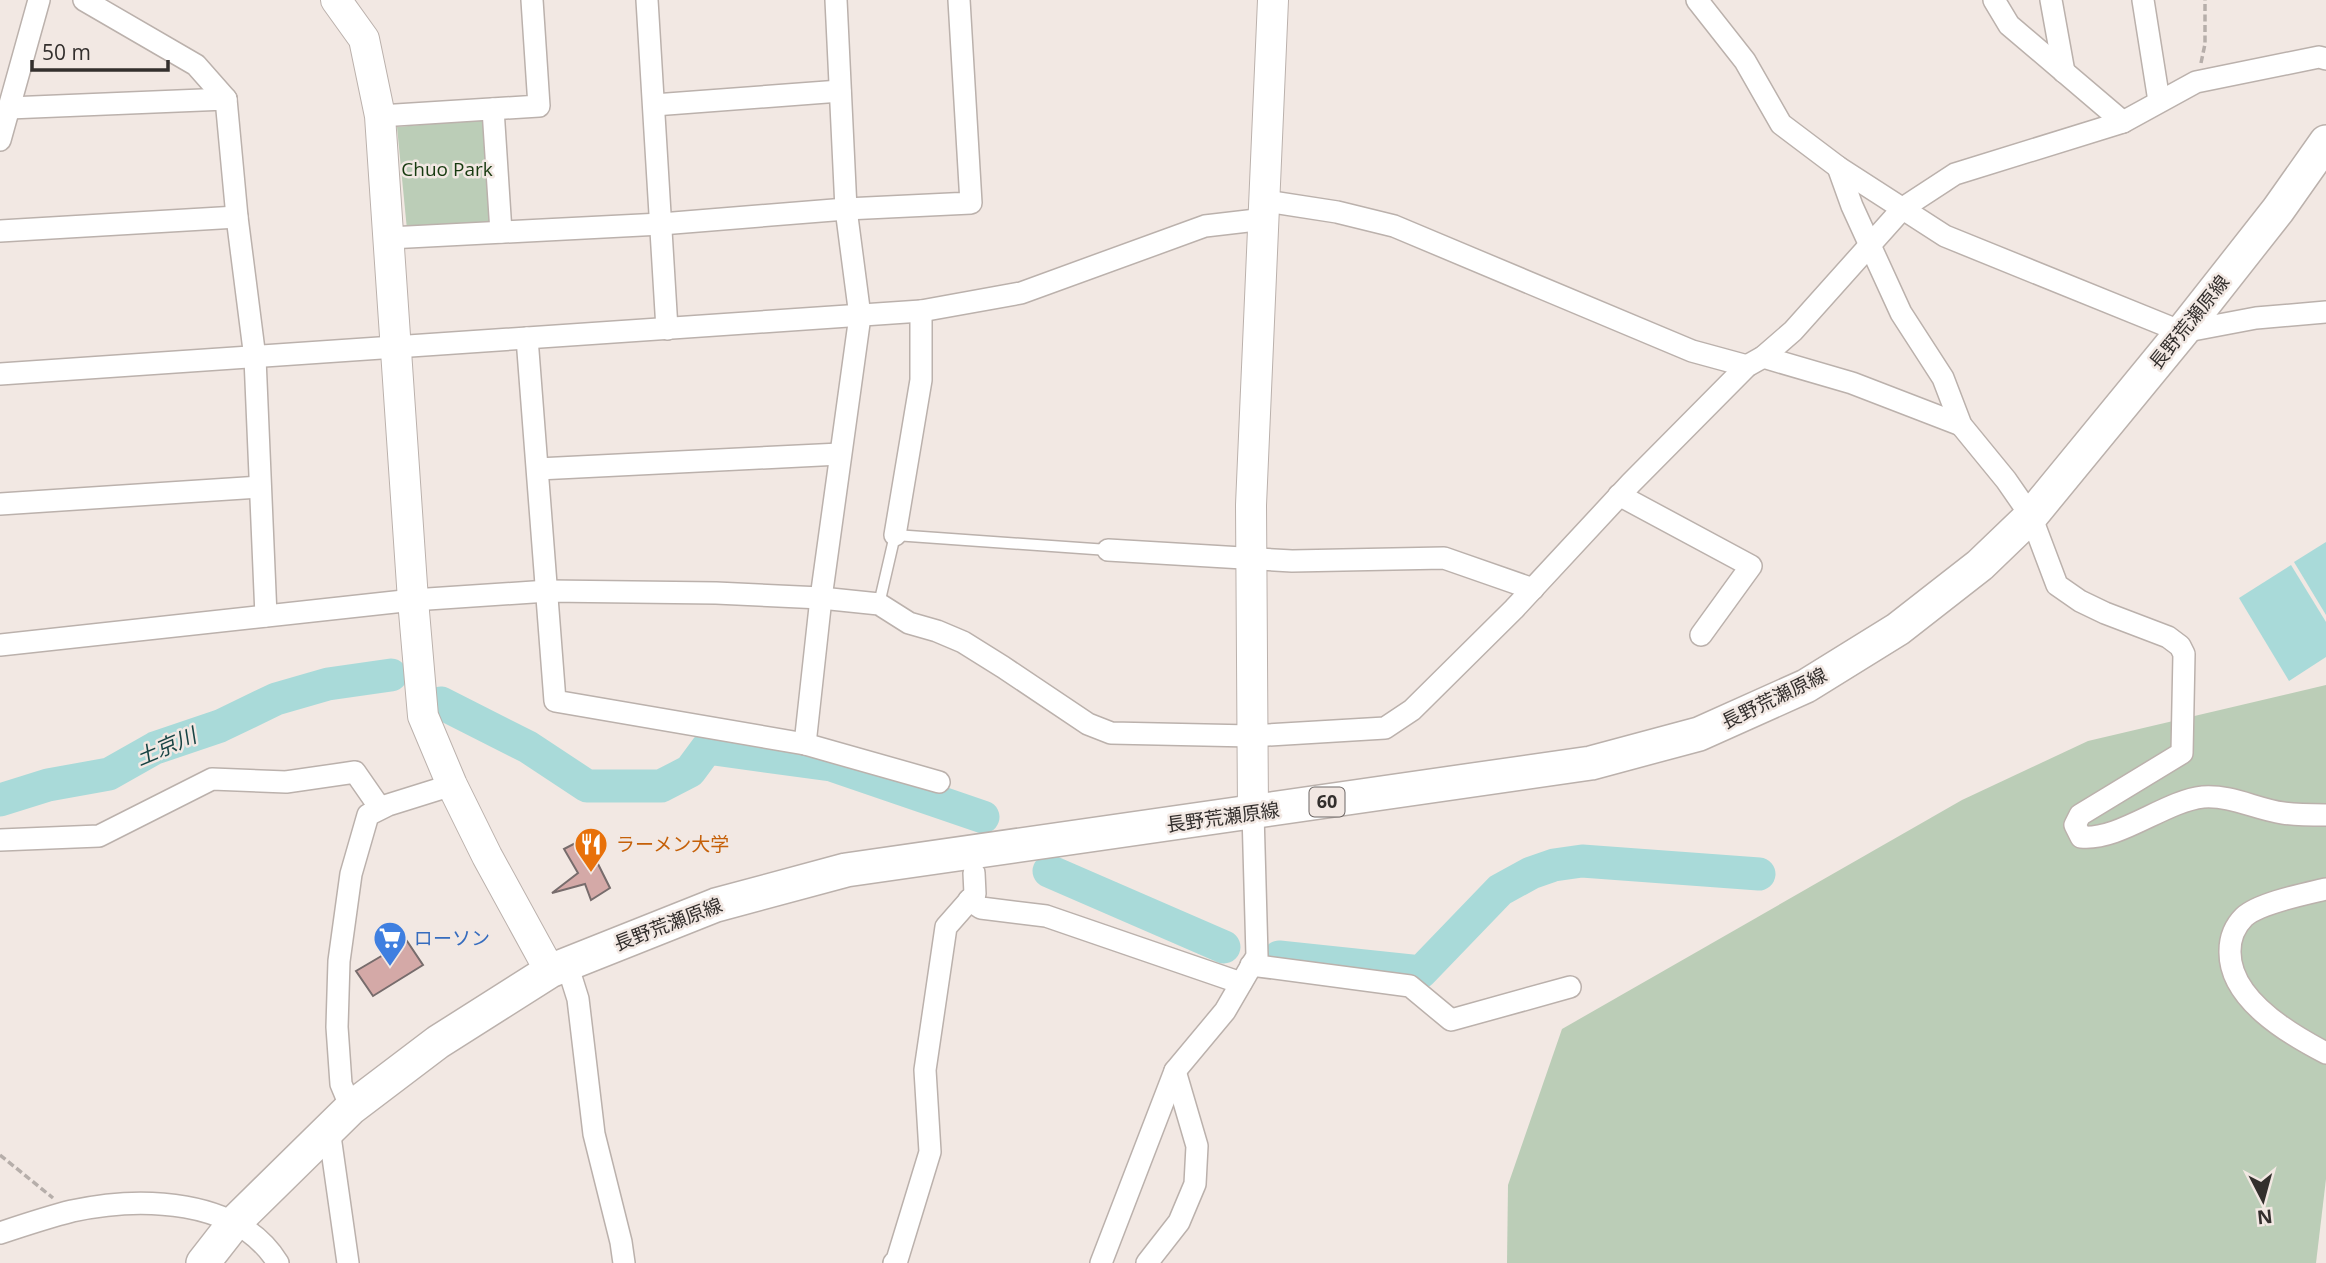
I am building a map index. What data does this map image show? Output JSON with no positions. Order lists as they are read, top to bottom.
{
  "streets": {
    "main road": ["長野荒瀬原線", "60"]
  },
  "water": ["土京川"],
  "parks": ["Chuo Park"],
  "places": {
    "restaurant": ["ラーメン大学"],
    "supermarket": ["ローソン"]
  },
  "scale_bar": "50 m",
  "north": "bottom"
}
